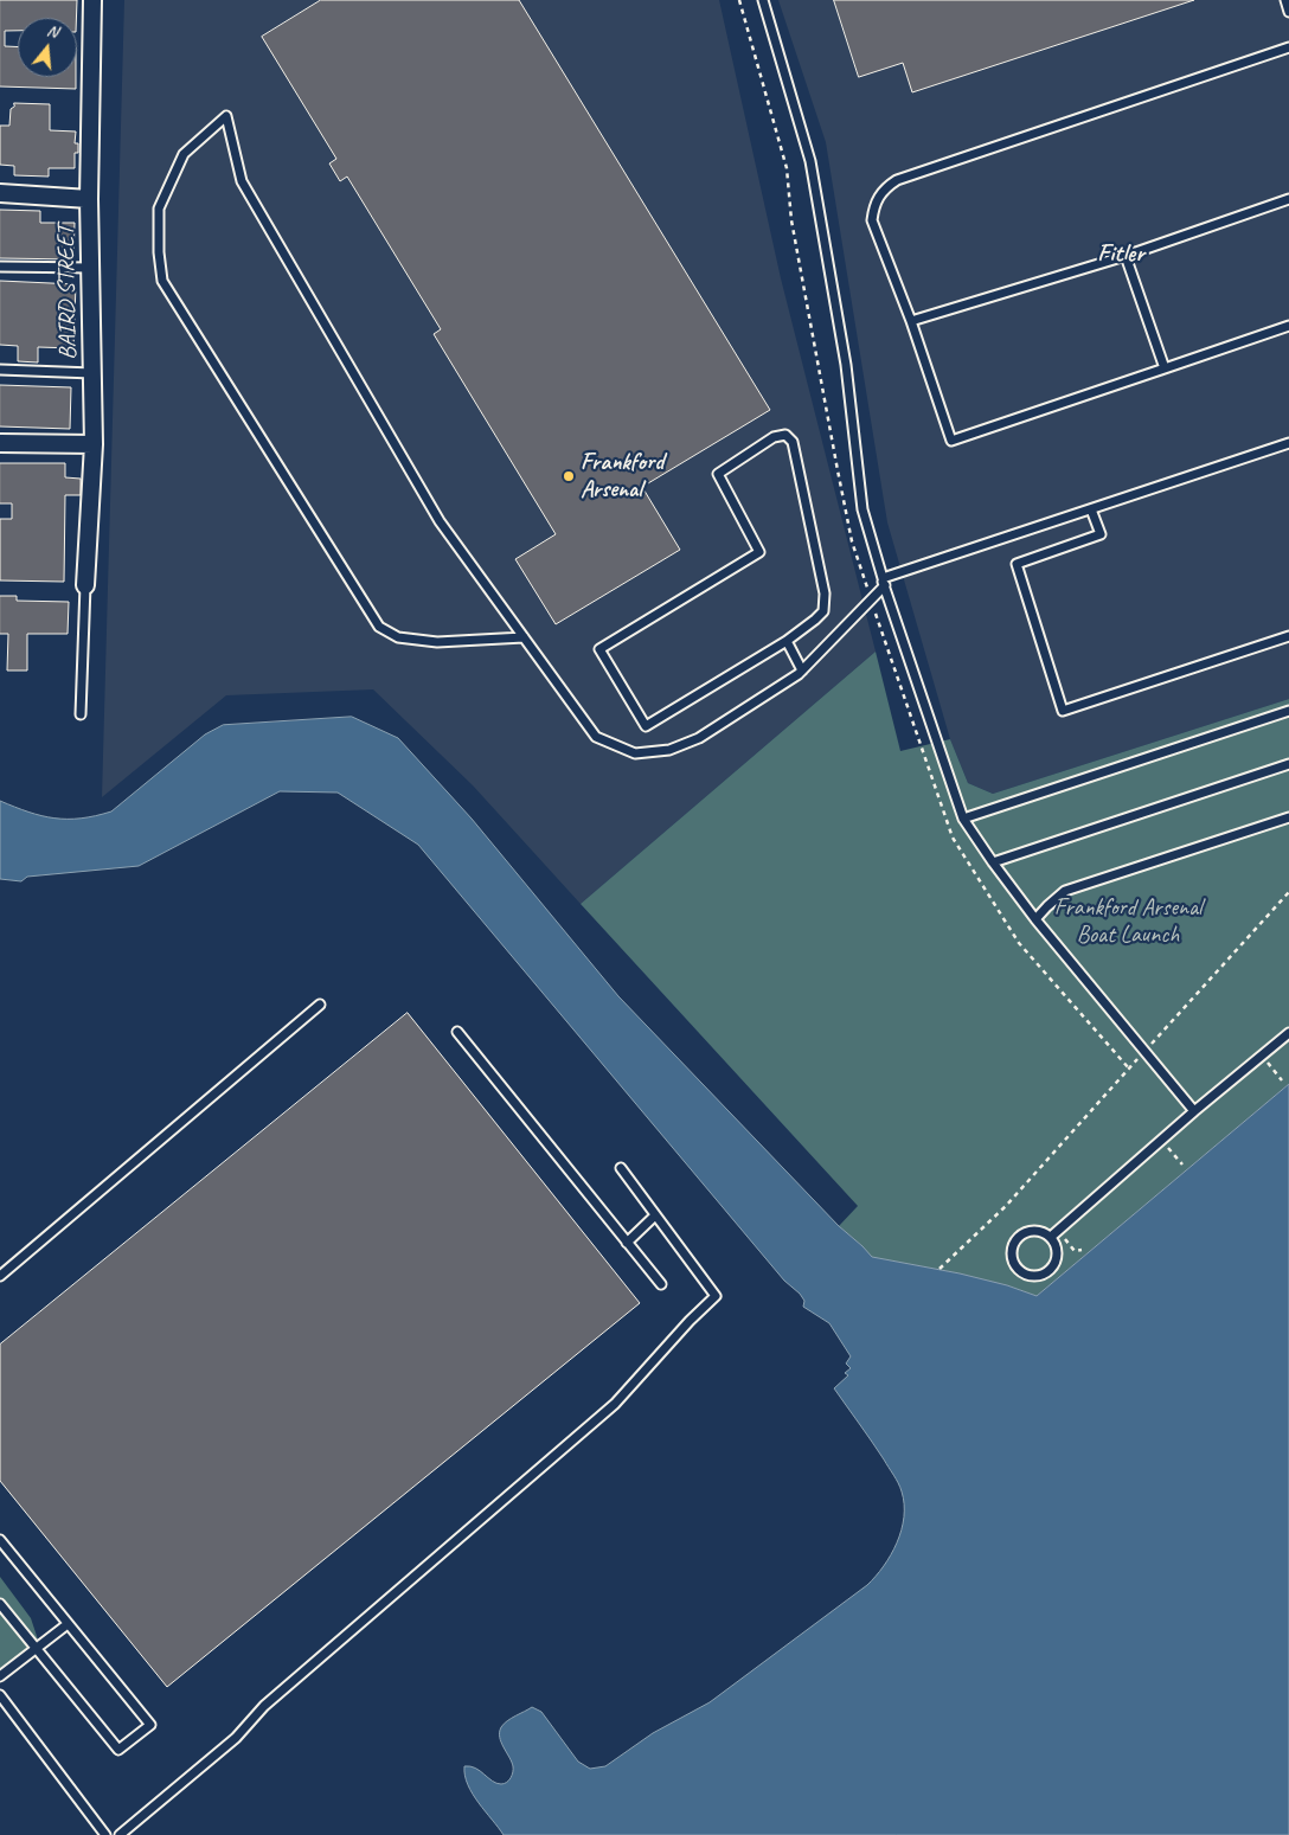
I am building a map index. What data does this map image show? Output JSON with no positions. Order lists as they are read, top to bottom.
{
  "streets": {
    "street": ["BAIRD STREET"]
  },
  "districts": ["Fitler"],
  "parks": ["Frankford Arsenal Boat Launch"],
  "places": ["Frankford Arsenal"],
  "north": "top"
}
